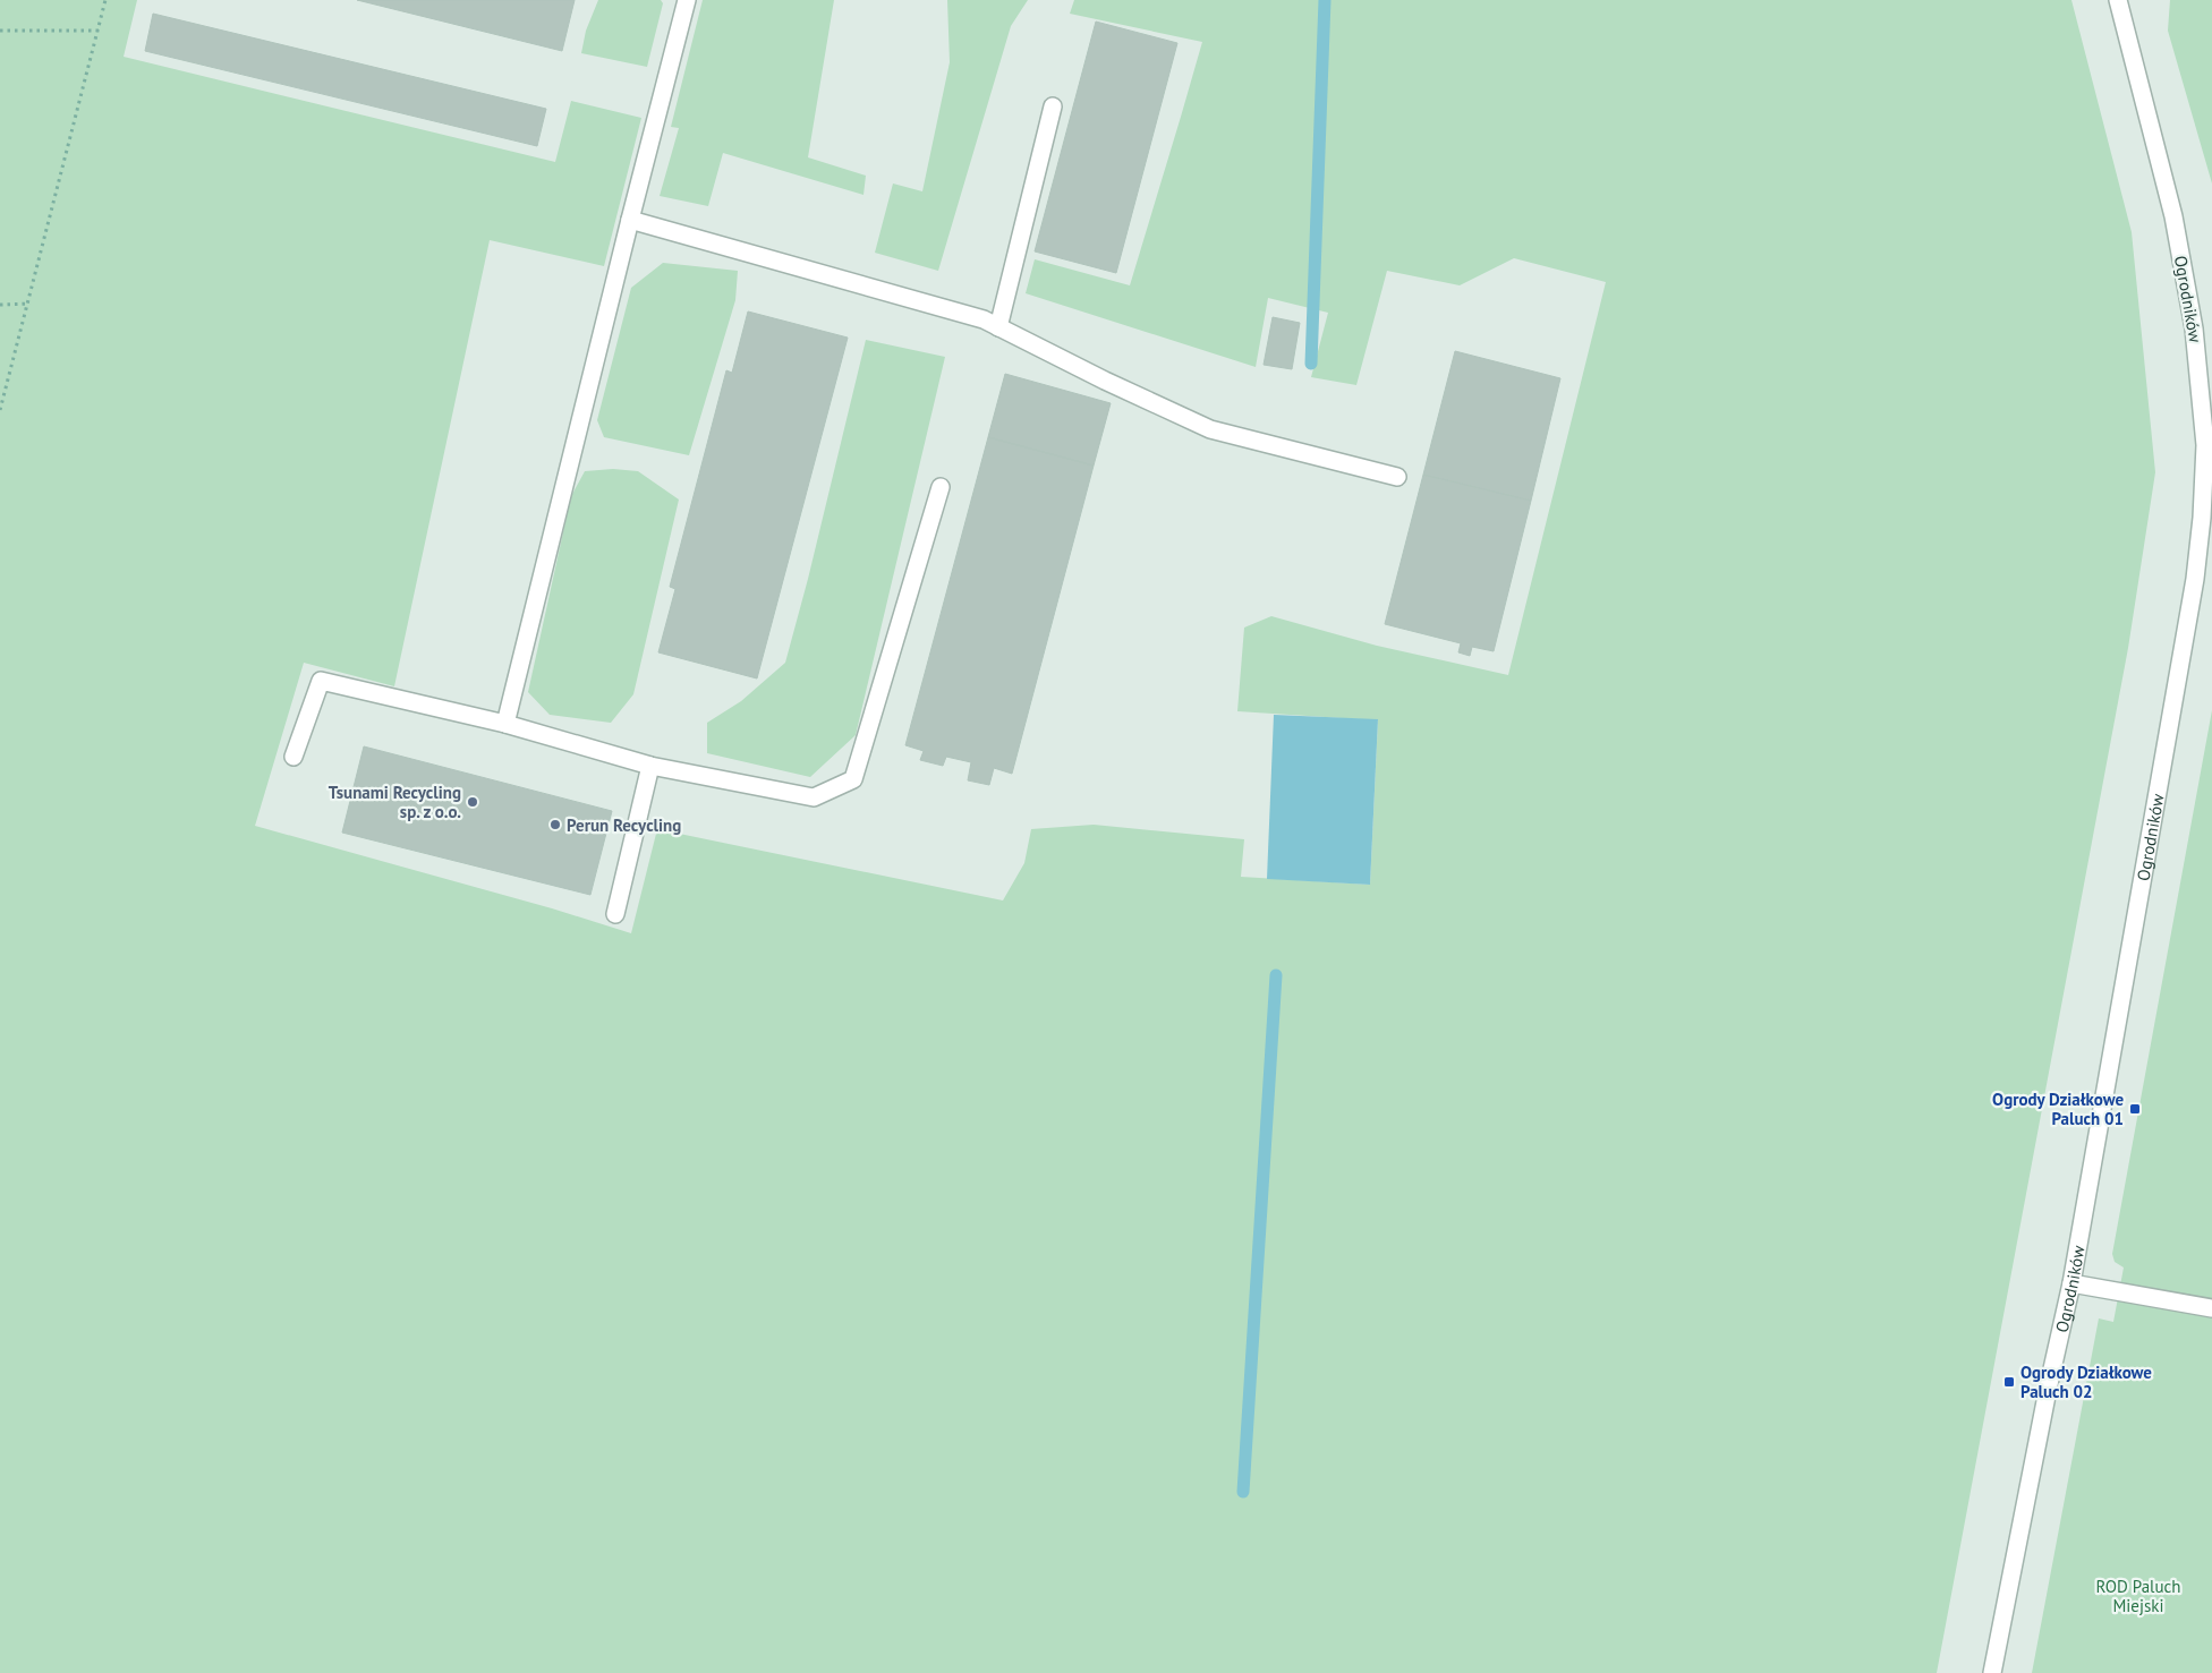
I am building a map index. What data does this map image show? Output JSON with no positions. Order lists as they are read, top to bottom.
{
  "streets": {
    "street": ["Ogrodników"]
  },
  "parks": ["ROD Paluch Miejski"],
  "places": {
    "other": ["Tsunami Recycling sp. z o.o.", "Perun Recycling"],
    "transit": ["Ogrody Działkowe Paluch 01", "Ogrody Działkowe Paluch 02"]
  }
}
